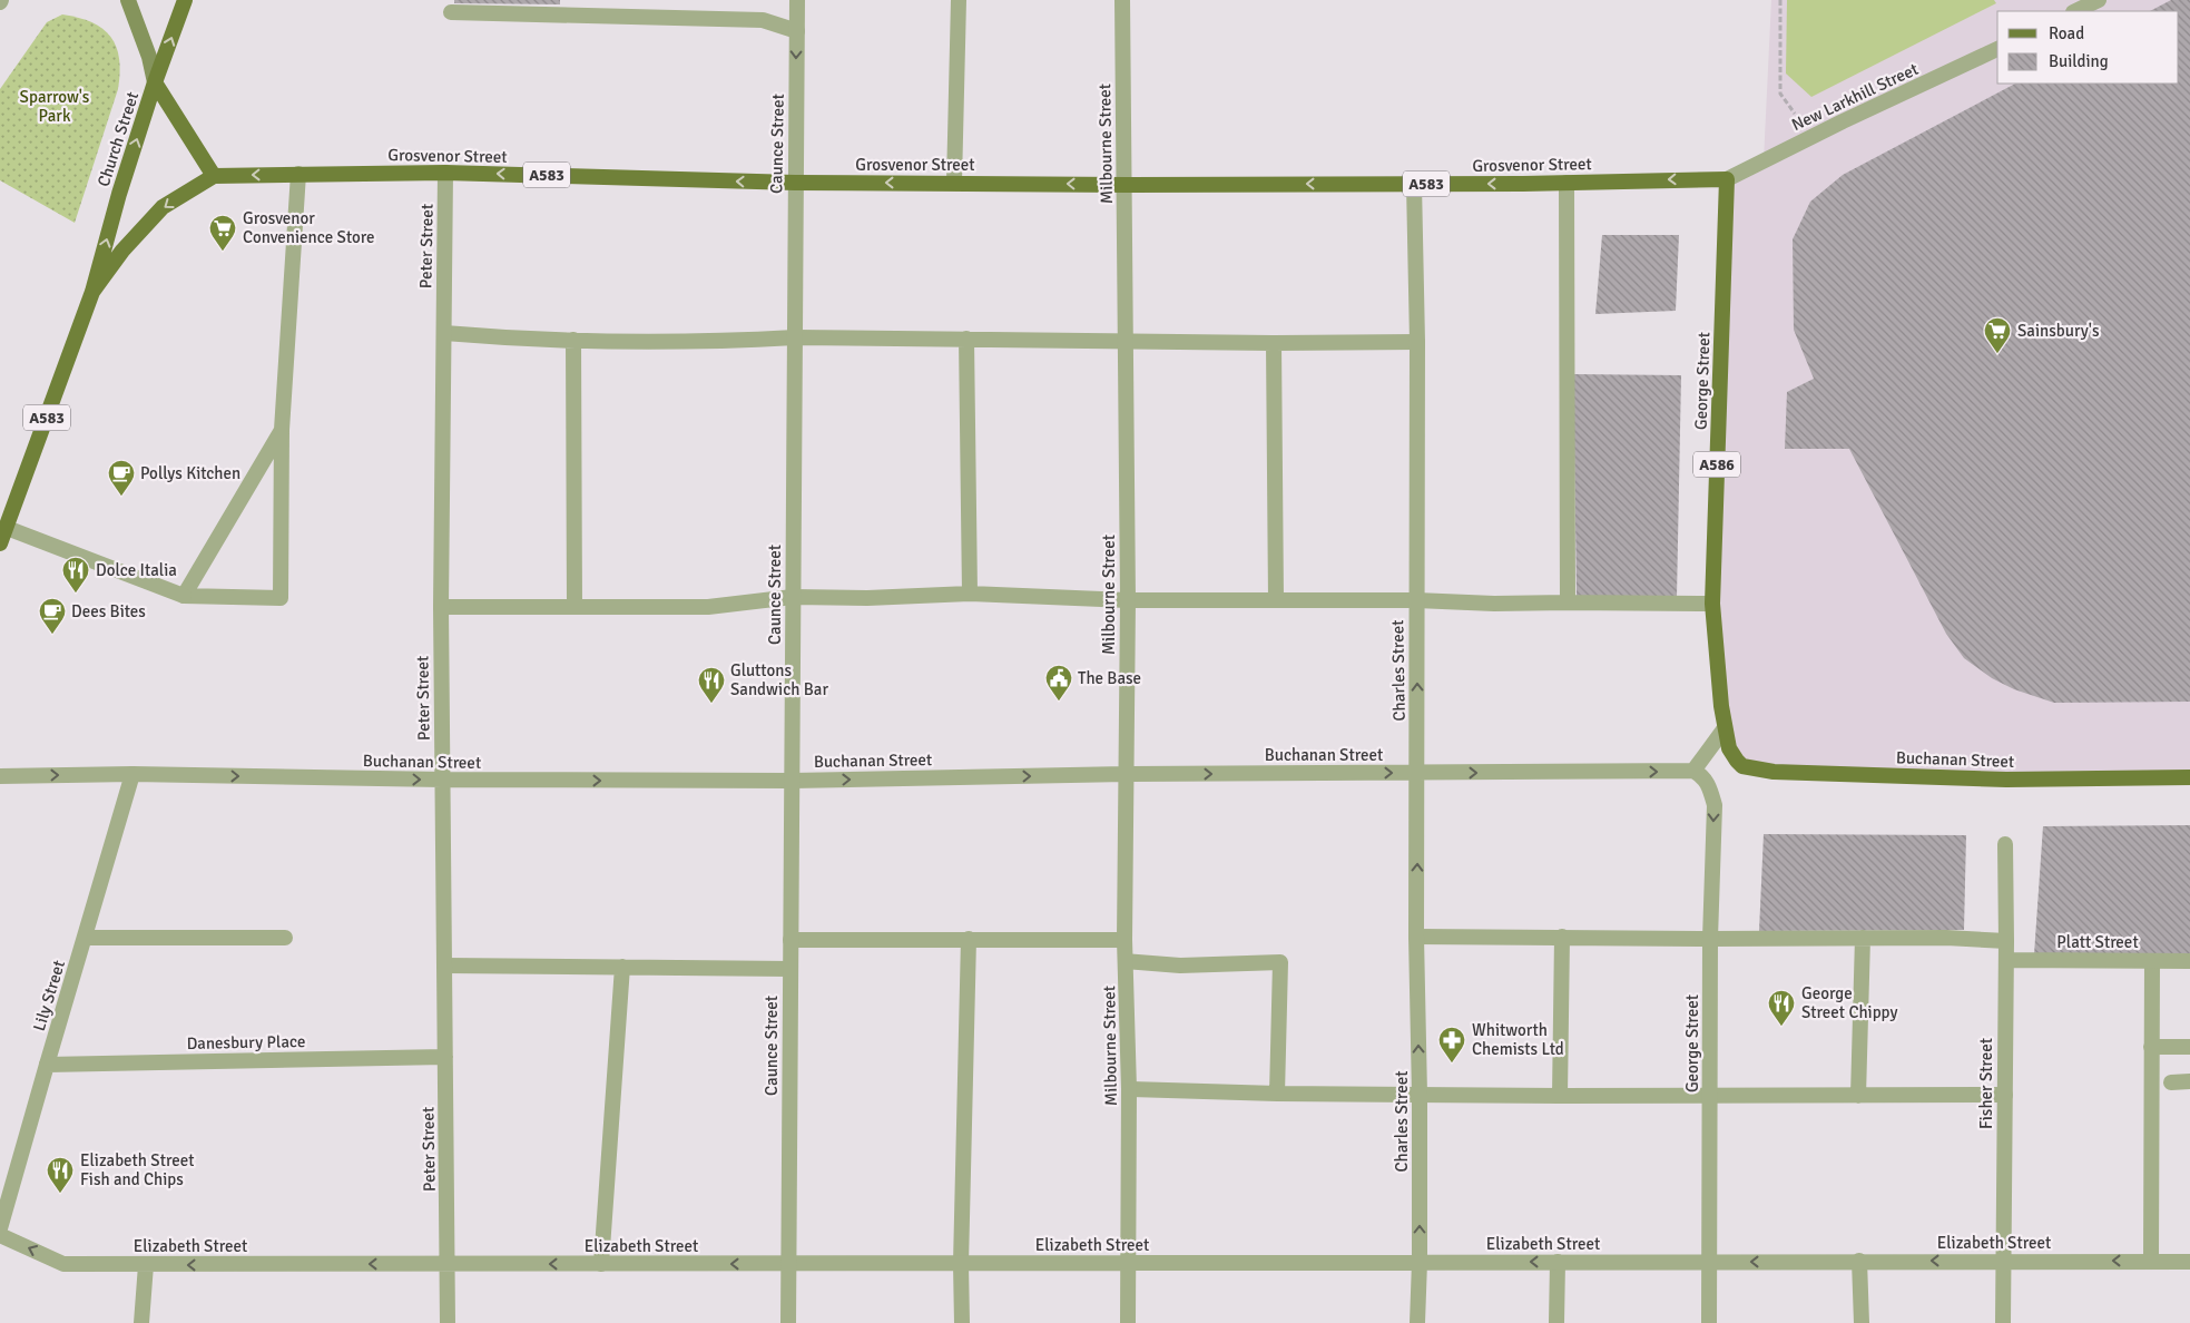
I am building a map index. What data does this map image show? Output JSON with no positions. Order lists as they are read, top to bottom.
{
  "streets": {
    "main road": [
      "Church Street",
      "Grosvenor Street",
      "A583",
      "George Street",
      "A586",
      "Buchanan Street"
    ],
    "street": [
      "New Larkhill Street",
      "Caunce Street",
      "Milbourne Street",
      "Peter Street",
      "Charles Street",
      "Platt Street",
      "Lily Street",
      "Danesbury Place",
      "Fisher Street",
      "Elizabeth Street"
    ]
  },
  "crossings": [
    ["New Larkhill Street", "Grosvenor Street"],
    ["New Larkhill Street", "George Street"],
    ["Church Street", "Grosvenor Street"],
    ["Caunce Street", "Grosvenor Street"],
    ["Caunce Street", "Buchanan Street"],
    ["Caunce Street", "Elizabeth Street"],
    ["Milbourne Street", "Grosvenor Street"],
    ["Milbourne Street", "Buchanan Street"],
    ["Milbourne Street", "Elizabeth Street"],
    ["Grosvenor Street", "Peter Street"],
    ["Grosvenor Street", "George Street"],
    ["Grosvenor Street", "Charles Street"],
    ["Peter Street", "Buchanan Street"],
    ["Peter Street", "Danesbury Place"],
    ["Peter Street", "Elizabeth Street"],
    ["George Street", "Buchanan Street"],
    ["George Street", "Elizabeth Street"],
    ["Charles Street", "Buchanan Street"],
    ["Charles Street", "Elizabeth Street"],
    ["Buchanan Street", "Lily Street"],
    ["Platt Street", "Fisher Street"],
    ["Lily Street", "Danesbury Place"],
    ["Fisher Street", "Elizabeth Street"]
  ],
  "one_way": [
    "Grosvenor Street",
    "Charles Street",
    "Buchanan Street",
    "Elizabeth Street"
  ],
  "parks": ["Sparrow's Park"],
  "places": {
    "supermarket": ["Grosvenor Convenience Store", "Sainsbury's"],
    "cafe": ["Pollys Kitchen", "Dees Bites"],
    "restaurant": [
      "Dolce Italia",
      "Gluttons Sandwich Bar",
      "George Street Chippy",
      "Elizabeth Street Fish and Chips"
    ],
    "public building": ["The Base"],
    "pharmacy": ["Whitworth Chemists Ltd"]
  },
  "legend": ["Road", "Building"]
}
